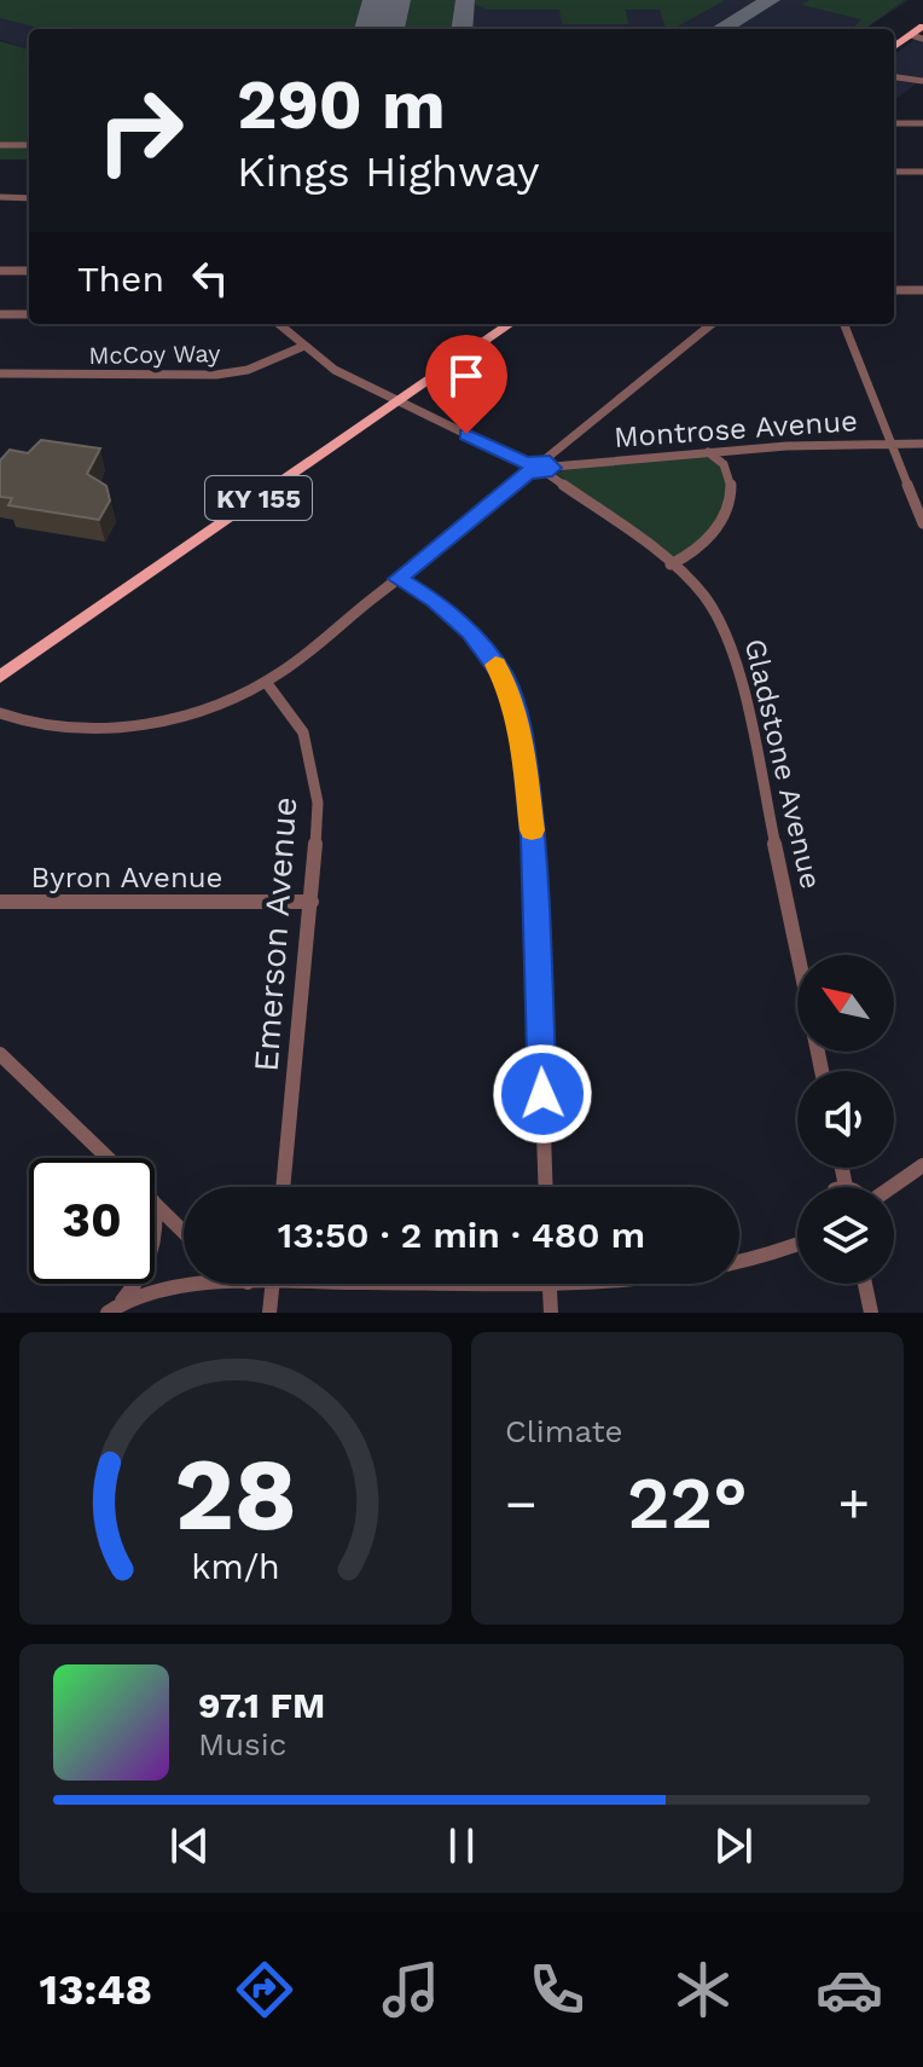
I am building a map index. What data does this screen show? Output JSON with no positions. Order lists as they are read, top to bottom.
{
  "streets": {
    "main road": ["KY 155"],
    "street": [
      "McCoy Way",
      "Montrose Avenue",
      "Gladstone Avenue",
      "Byron Avenue",
      "Emerson Avenue"
    ]
  },
  "crossings": [
    ["Montrose Avenue", "Gladstone Avenue"],
    ["Byron Avenue", "Emerson Avenue"]
  ],
  "north": "top left",
  "page": {
    "turn": ["290 m", "Kings Highway"],
    "then": "Then",
    "limit": "30",
    "trip": "13:50 · 2 min · 480 m",
    "tile": "Climate",
    "heat": ["−", "22°", "+"],
    "song": ["97.1 FM", "Music"],
    "tabs": "13:48",
    "gauge": ["28", "km/h"]
  }
}
